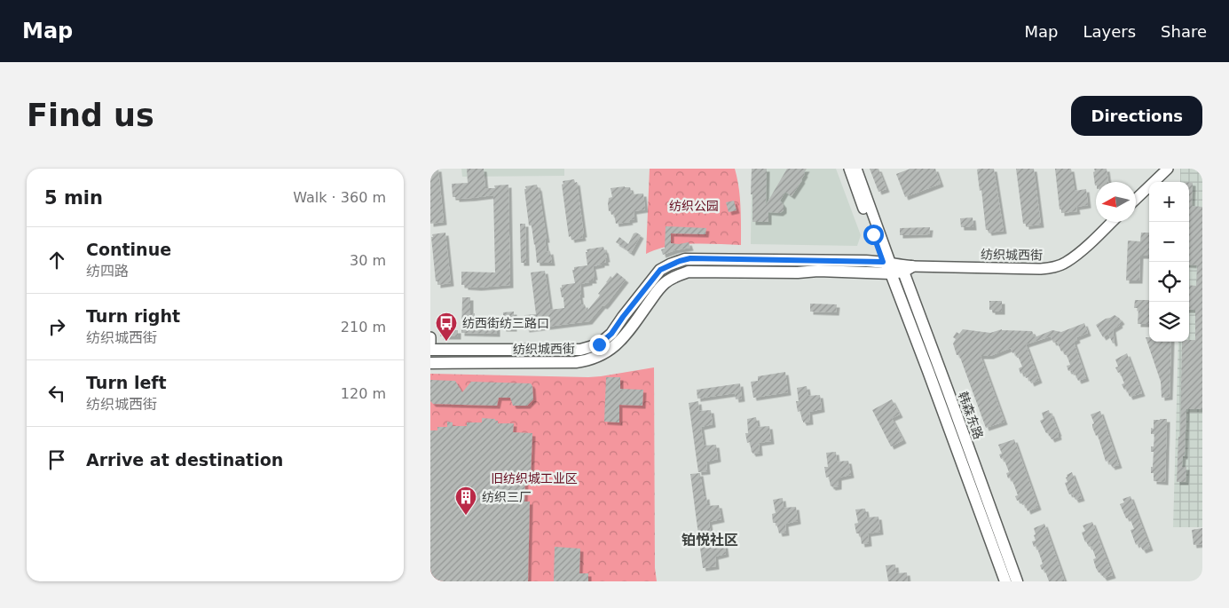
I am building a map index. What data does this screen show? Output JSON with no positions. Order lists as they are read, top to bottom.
{
  "streets": {
    "main road": ["纺织城西街", "韩森东路"]
  },
  "crossings": [
    ["纺织城西街", "韩森东路"]
  ],
  "districts": ["铂悦社区"],
  "parks": ["纺织公园", "旧纺织城工业区"],
  "places": {
    "bus stop": ["纺西街纺三路口"],
    "building": ["纺织三厂"]
  },
  "north": "left",
  "page": {
    "header": "Map",
    "nav": ["Map", "Layers", "Share"],
    "buttons": "Directions",
    "title": "Find us",
    "heading": ["5 min", "Walk · 360 m"],
    "map_buttons": ["+", "−"],
    "list": [
      ["Continue", "纺四路", "30 m"],
      ["Turn right", "纺织城西街", "210 m"],
      ["Turn left", "纺织城西街", "120 m"],
      "Arrive at destination"
    ]
  }
}
